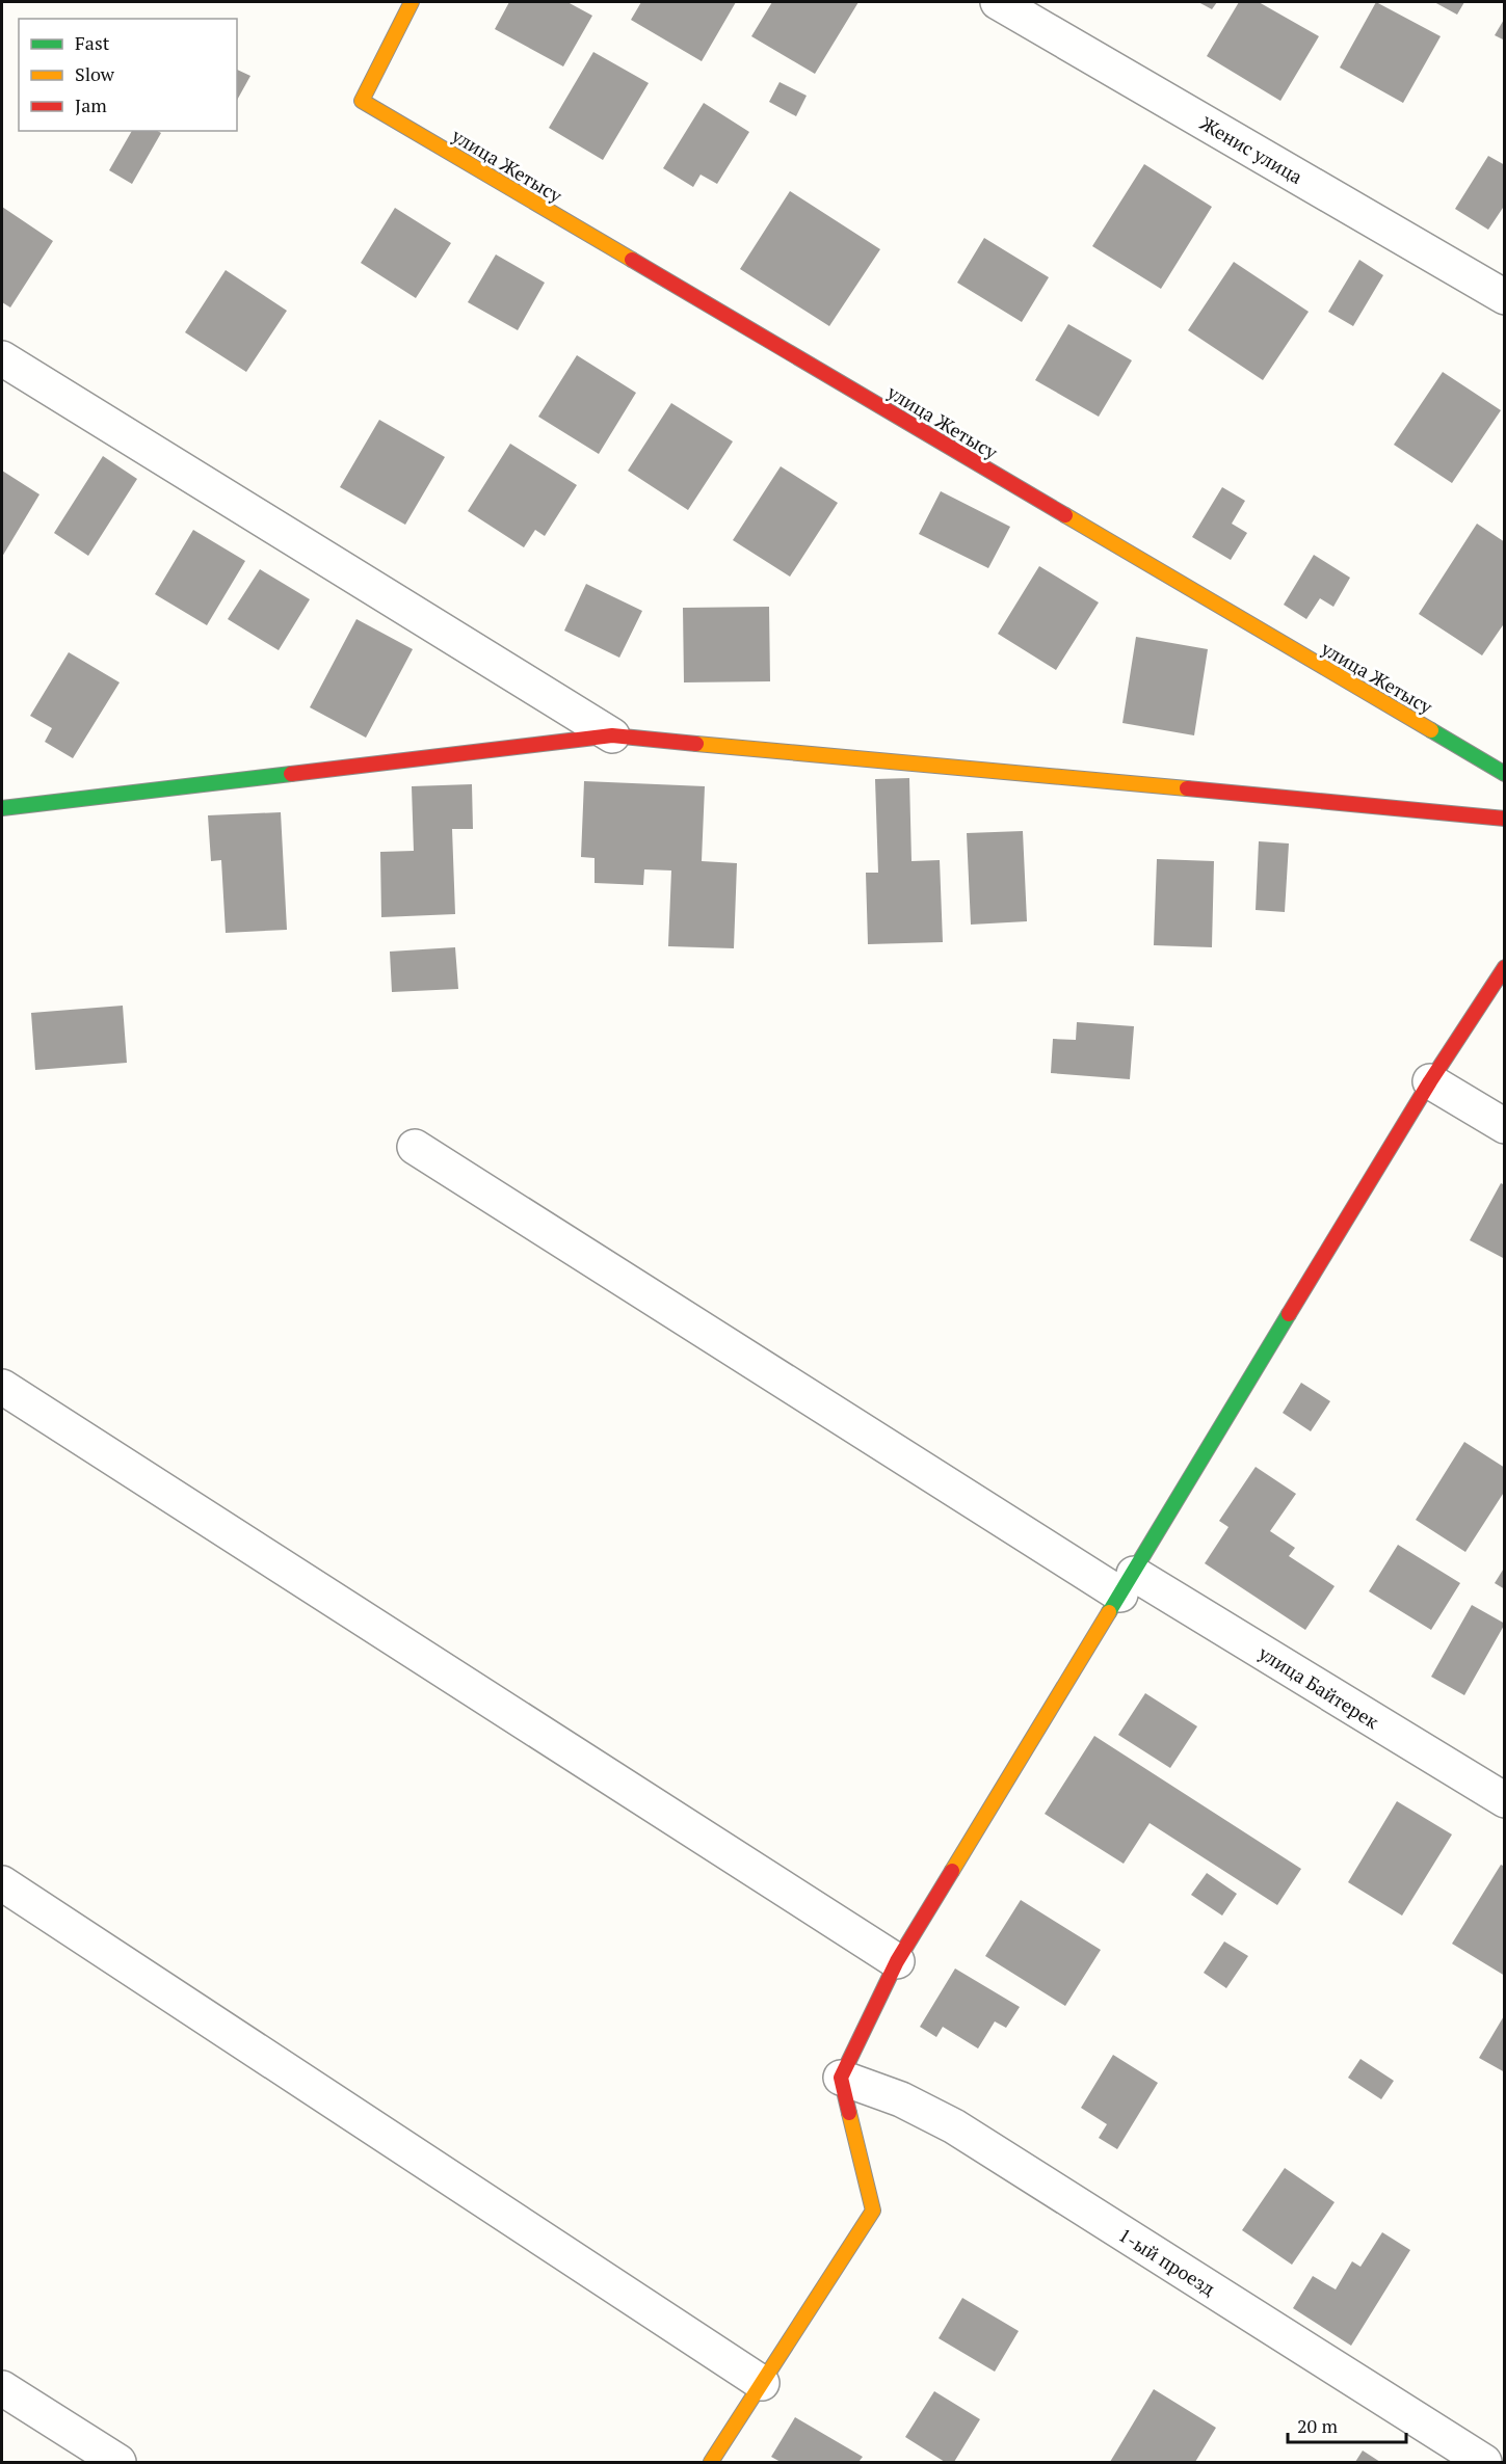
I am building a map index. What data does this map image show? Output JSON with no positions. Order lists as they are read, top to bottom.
{
  "streets": {
    "street": [
      "Женис улица",
      "улица Жетысу",
      "улица Байтерек",
      "1-ый проезд"
    ]
  },
  "legend": ["Fast", "Slow", "Jam"],
  "scale_bar": "20 m"
}
